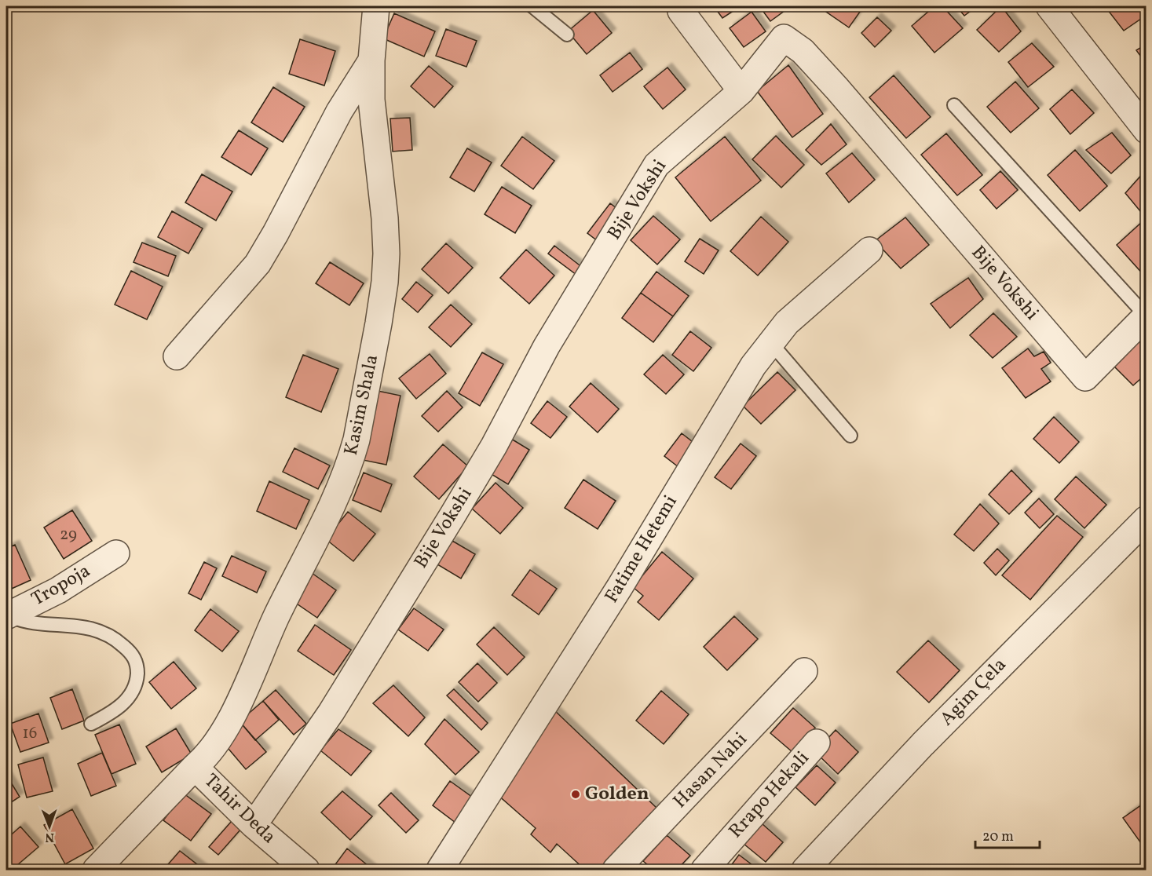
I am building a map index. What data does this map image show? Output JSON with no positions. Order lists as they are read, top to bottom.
{
  "streets": {
    "street": [
      "Bije Vokshi",
      "Kasim Shala",
      "Fatime Hetemi",
      "Tropoja",
      "Agim Çela",
      "Hasan Nahi",
      "Rrapo Hekali",
      "Tahir Deda"
    ]
  },
  "crossings": [
    ["Bije Vokshi", "Tahir Deda"],
    ["Kasim Shala", "Tahir Deda"]
  ],
  "places": ["Golden"],
  "house_numbers": ["29", "16"],
  "scale_bar": "20 m",
  "north": "bottom"
}
